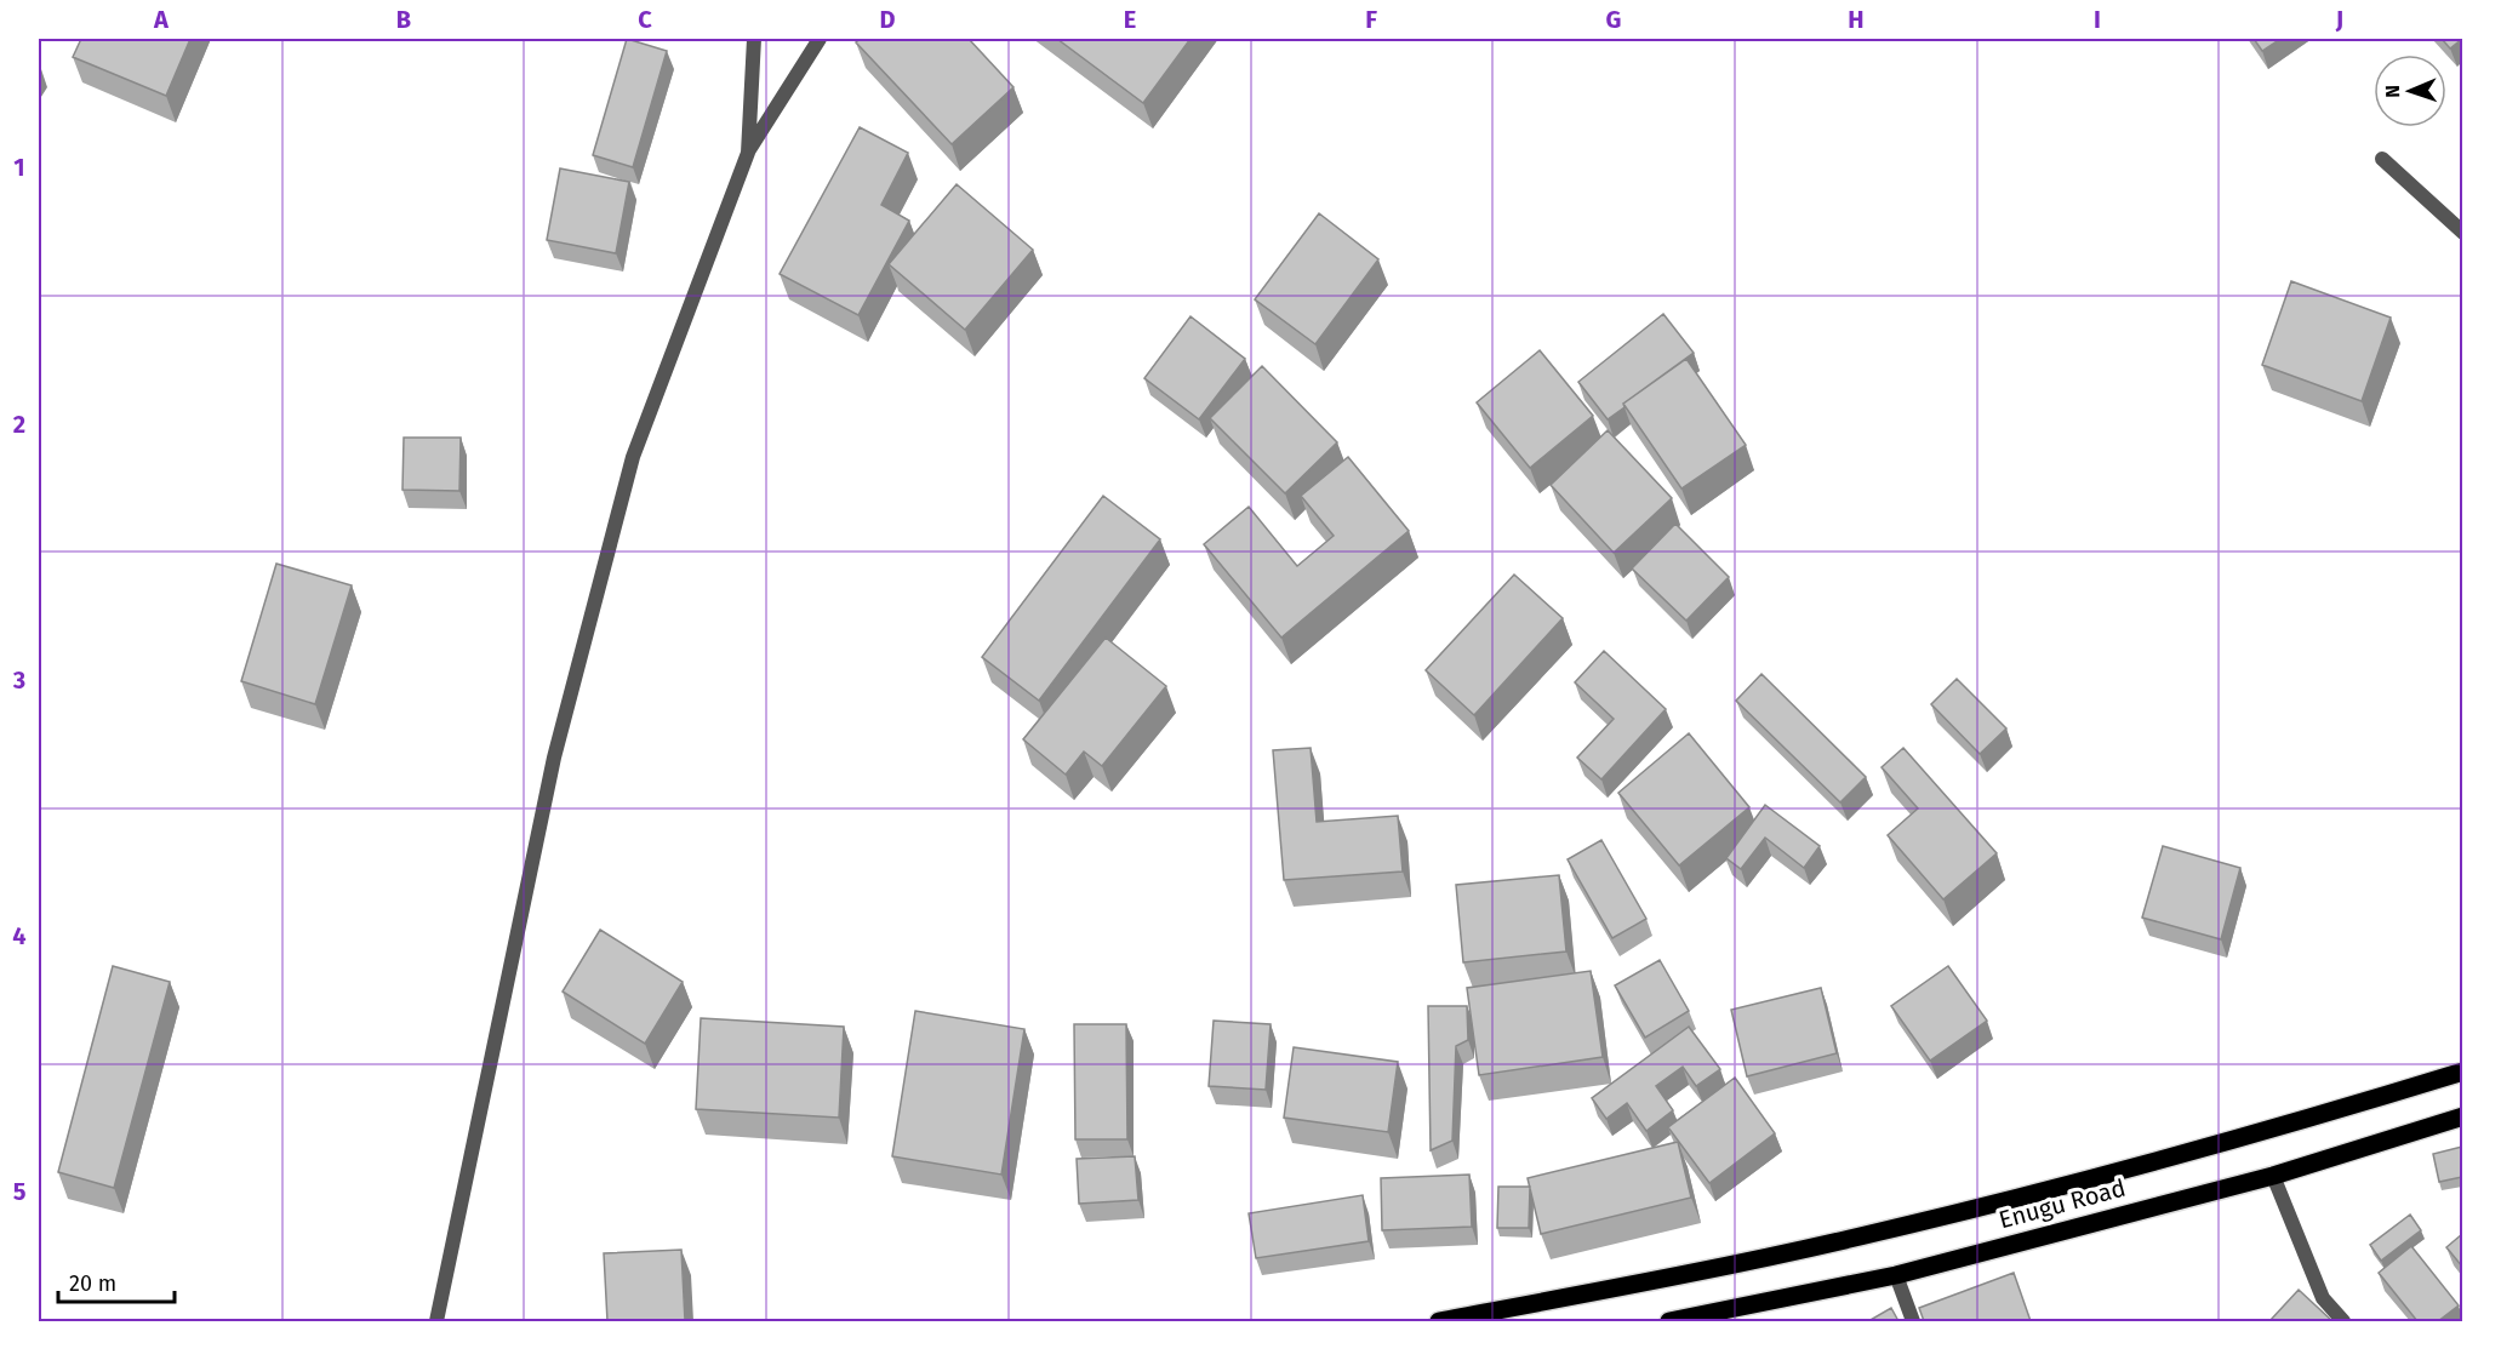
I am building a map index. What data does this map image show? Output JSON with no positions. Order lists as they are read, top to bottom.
{
  "streets": {
    "main road": ["Enugu Road"]
  },
  "scale_bar": "20 m",
  "north": "left",
  "grid": {
    "columns": [
      "A",
      "B",
      "C",
      "D",
      "E",
      "F",
      "G",
      "H",
      "I",
      "J"
    ],
    "rows": [
      "1",
      "2",
      "3",
      "4",
      "5"
    ]
  }
}
